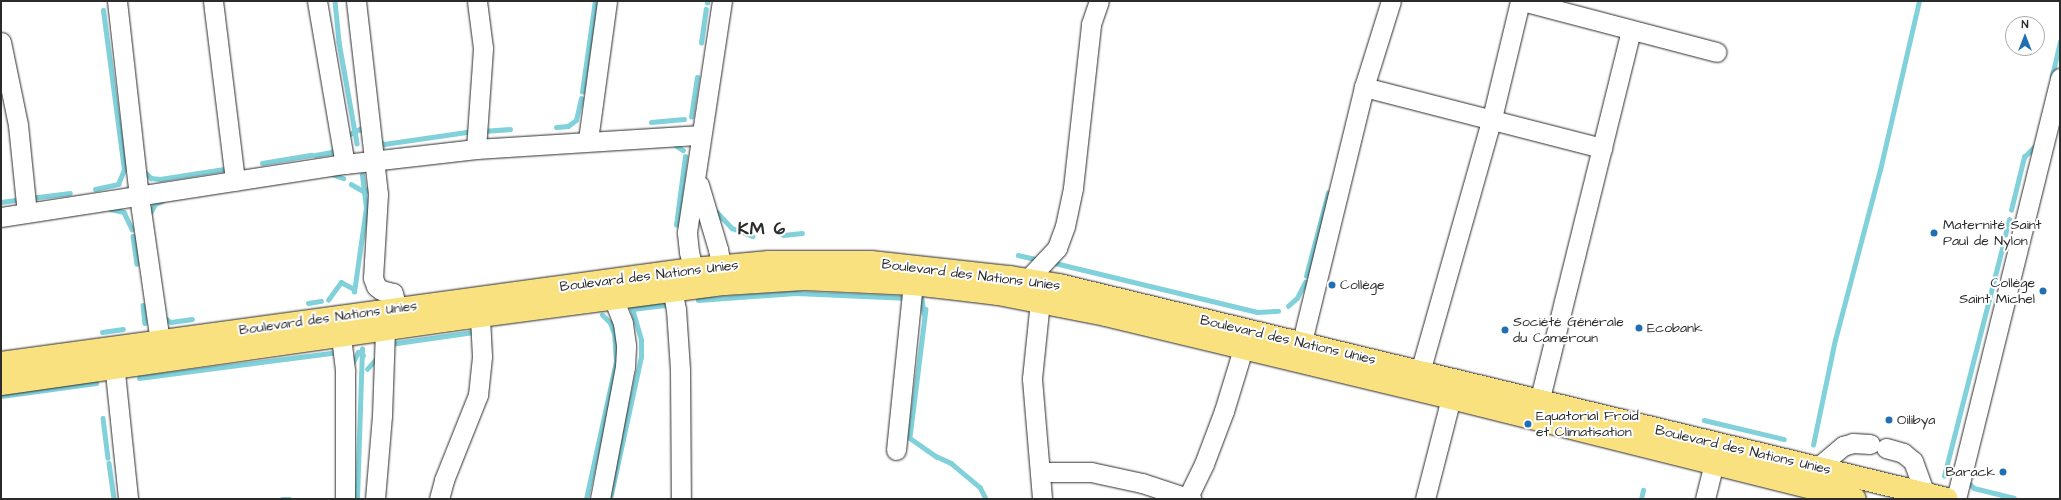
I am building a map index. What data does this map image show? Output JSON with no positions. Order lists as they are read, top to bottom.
{
  "streets": {
    "main road": ["Boulevard des Nations Unies"]
  },
  "districts": ["KM 6"],
  "places": [
    "Maternité Saint Paul de Nylon",
    "Collège",
    "Collège Saint Michel",
    "Ecobank",
    "Société Générale du Cameroun",
    "Oilibya",
    "Equatorial Froid et Climatisation",
    "Barack"
  ],
  "north": "top"
}
